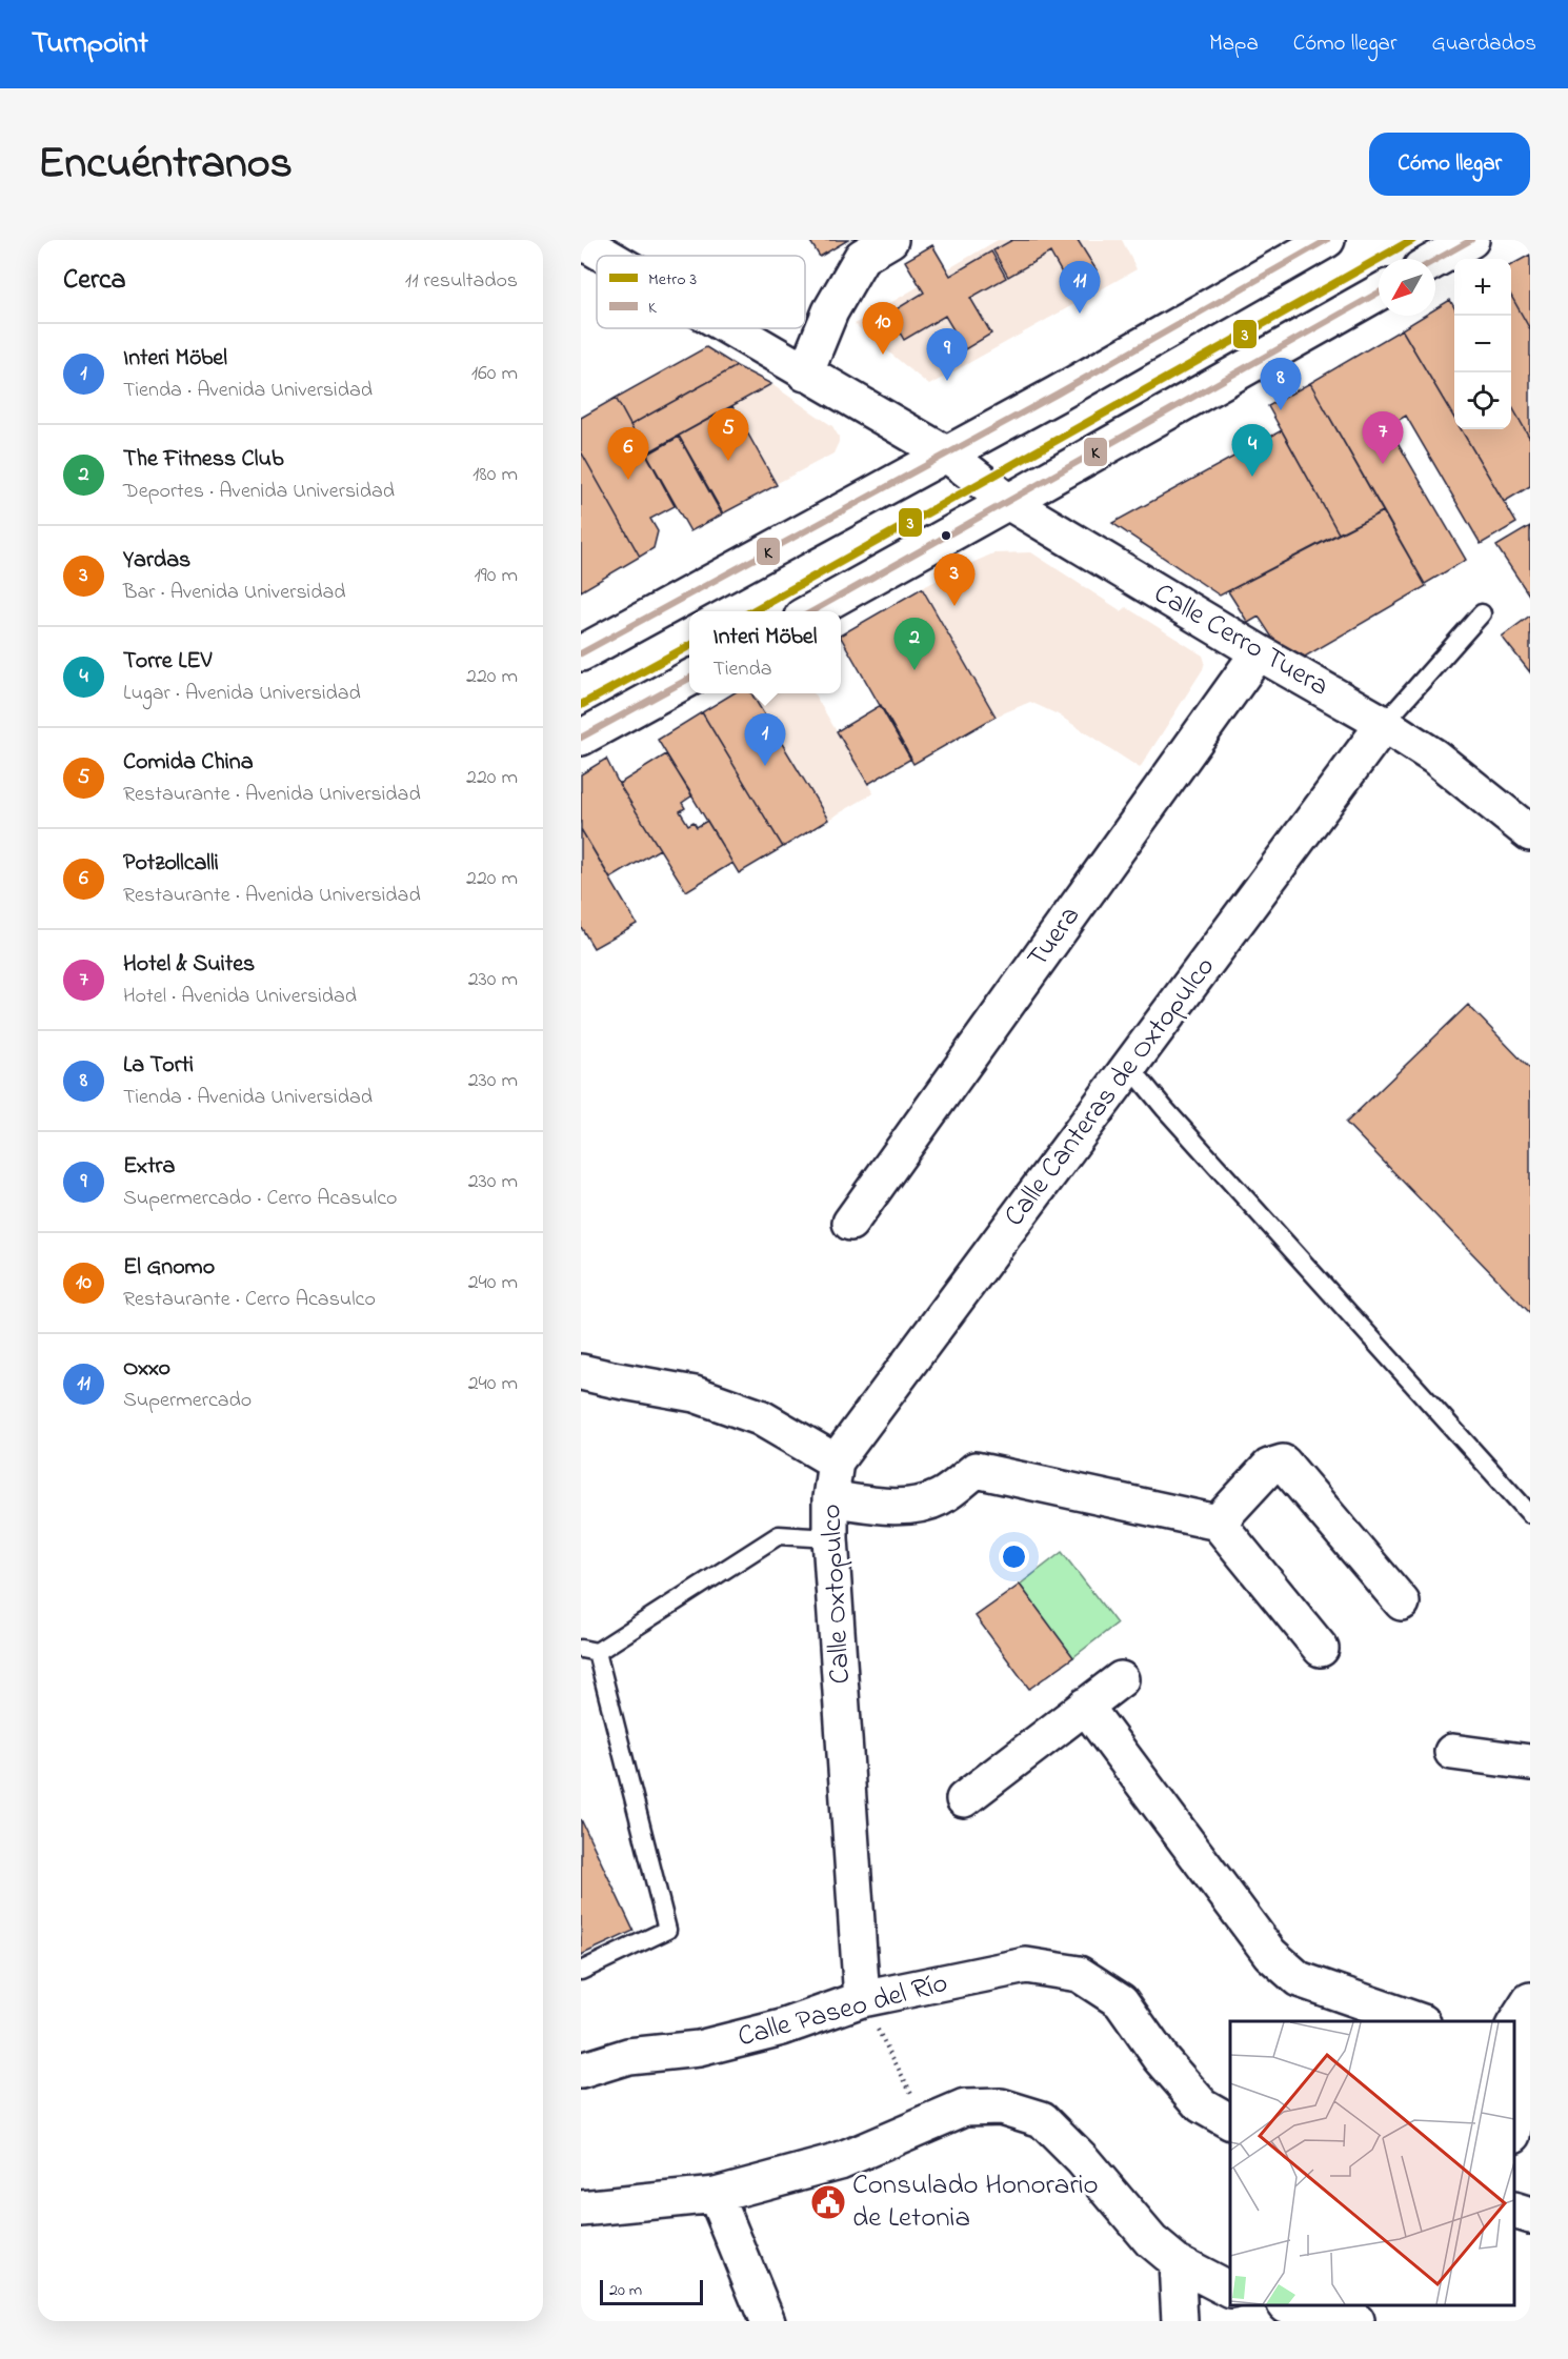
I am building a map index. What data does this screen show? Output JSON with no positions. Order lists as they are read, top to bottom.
{
  "streets": {
    "street": [
      "Calle Cerro Tuera",
      "Tuera",
      "Calle Canteras de Oxtopulco",
      "Calle Oxtopulco",
      "Calle Paseo del Río"
    ]
  },
  "crossings": [
    ["Calle Cerro Tuera", "Tuera"],
    ["Calle Cerro Tuera", "Calle Canteras de Oxtopulco"],
    ["Calle Canteras de Oxtopulco", "Calle Oxtopulco"],
    ["Calle Oxtopulco", "Calle Paseo del Río"]
  ],
  "places": {
    "public building": ["Consulado Honorario de Letonia"]
  },
  "lines": ["metro line 3", "transit line K"],
  "legend": ["Metro 3", "K"],
  "scale_bar": "20 m",
  "north": "bottom left",
  "page": {
    "header": "Turnpoint",
    "nav": ["Mapa", "Cómo llegar", "Guardados"],
    "title": "Encuéntranos",
    "buttons": "Cómo llegar",
    "heading": ["Cerca", "11 resultados"],
    "map_buttons": ["+", "−"],
    "pins": [
      "11",
      "10",
      "9",
      "8",
      "5",
      "7",
      "4",
      "6",
      "3",
      "2",
      "1"
    ],
    "list": [
      {
        "mark": "1",
        "name": "Interi Möbel",
        "note": "Tienda · Avenida Universidad",
        "value": "160 m"
      },
      {
        "mark": "2",
        "name": "The Fitness Club",
        "note": "Deportes · Avenida Universidad",
        "value": "180 m"
      },
      {
        "mark": "3",
        "name": "Yardas",
        "note": "Bar · Avenida Universidad",
        "value": "190 m"
      },
      {
        "mark": "4",
        "name": "Torre LEV",
        "note": "Lugar · Avenida Universidad",
        "value": "220 m"
      },
      {
        "mark": "5",
        "name": "Comida China",
        "note": "Restaurante · Avenida Universidad",
        "value": "220 m"
      },
      {
        "mark": "6",
        "name": "Potzollcalli",
        "note": "Restaurante · Avenida Universidad",
        "value": "220 m"
      },
      {
        "mark": "7",
        "name": "Hotel & Suites",
        "note": "Hotel · Avenida Universidad",
        "value": "230 m"
      },
      {
        "mark": "8",
        "name": "La Torti",
        "note": "Tienda · Avenida Universidad",
        "value": "230 m"
      },
      {
        "mark": "9",
        "name": "Extra",
        "note": "Supermercado · Cerro Acasulco",
        "value": "230 m"
      },
      {
        "mark": "10",
        "name": "El Gnomo",
        "note": "Restaurante · Cerro Acasulco",
        "value": "240 m"
      },
      {
        "mark": "11",
        "name": "Oxxo",
        "note": "Supermercado",
        "value": "240 m"
      }
    ],
    "popup": ["Interi Möbel", "Tienda"],
    "scale": "20 m"
  }
}
